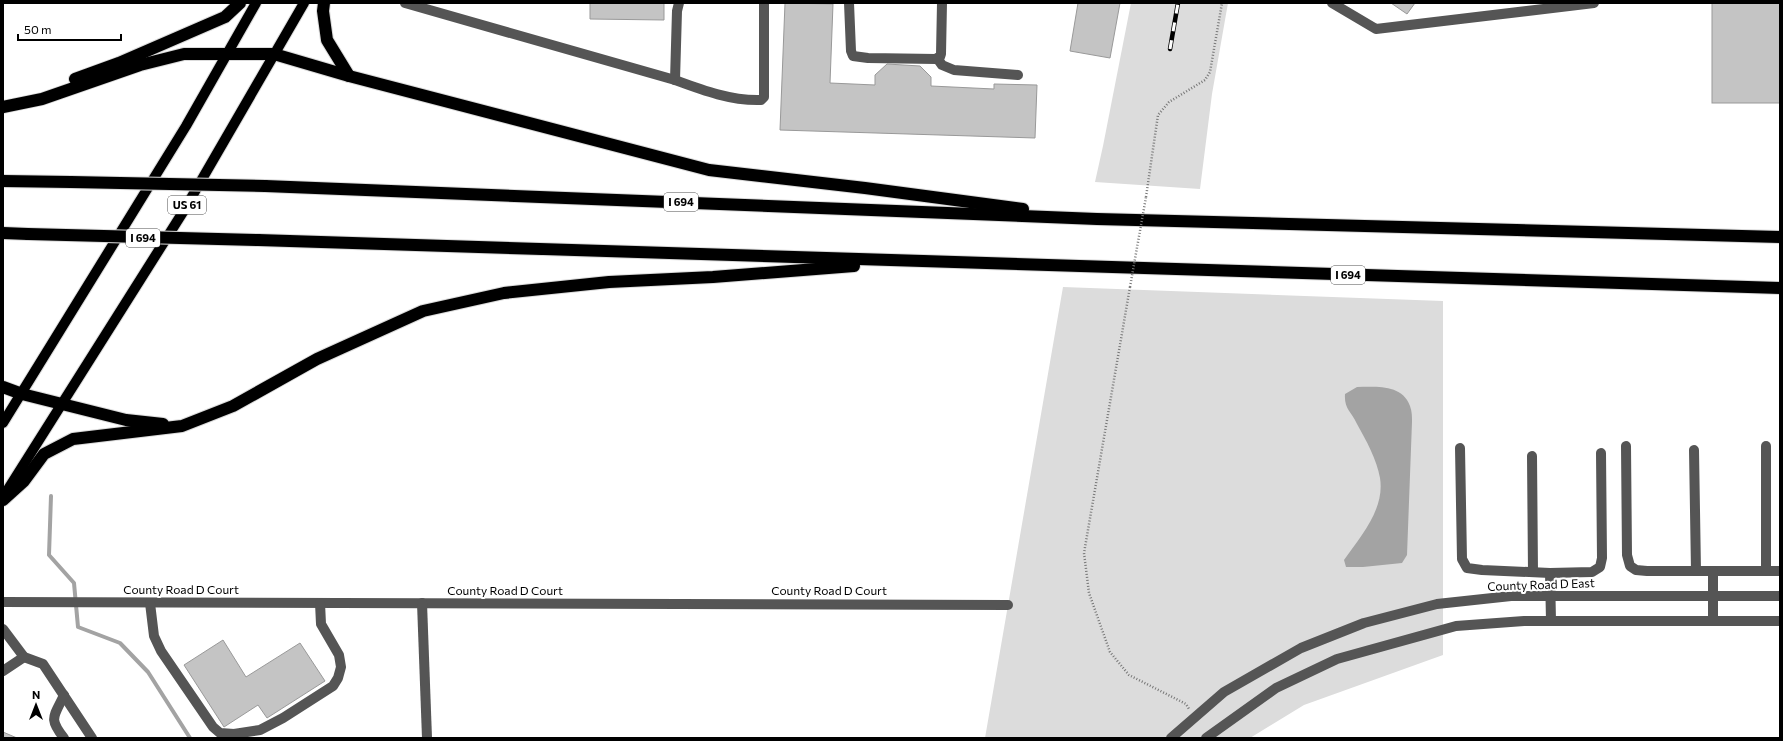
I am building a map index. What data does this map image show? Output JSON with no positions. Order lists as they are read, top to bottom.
{
  "streets": {
    "highway": ["I 694"],
    "main road": ["US 61"],
    "street": ["County Road D East", "County Road D Court"]
  },
  "scale_bar": "50 m",
  "north": "top"
}
